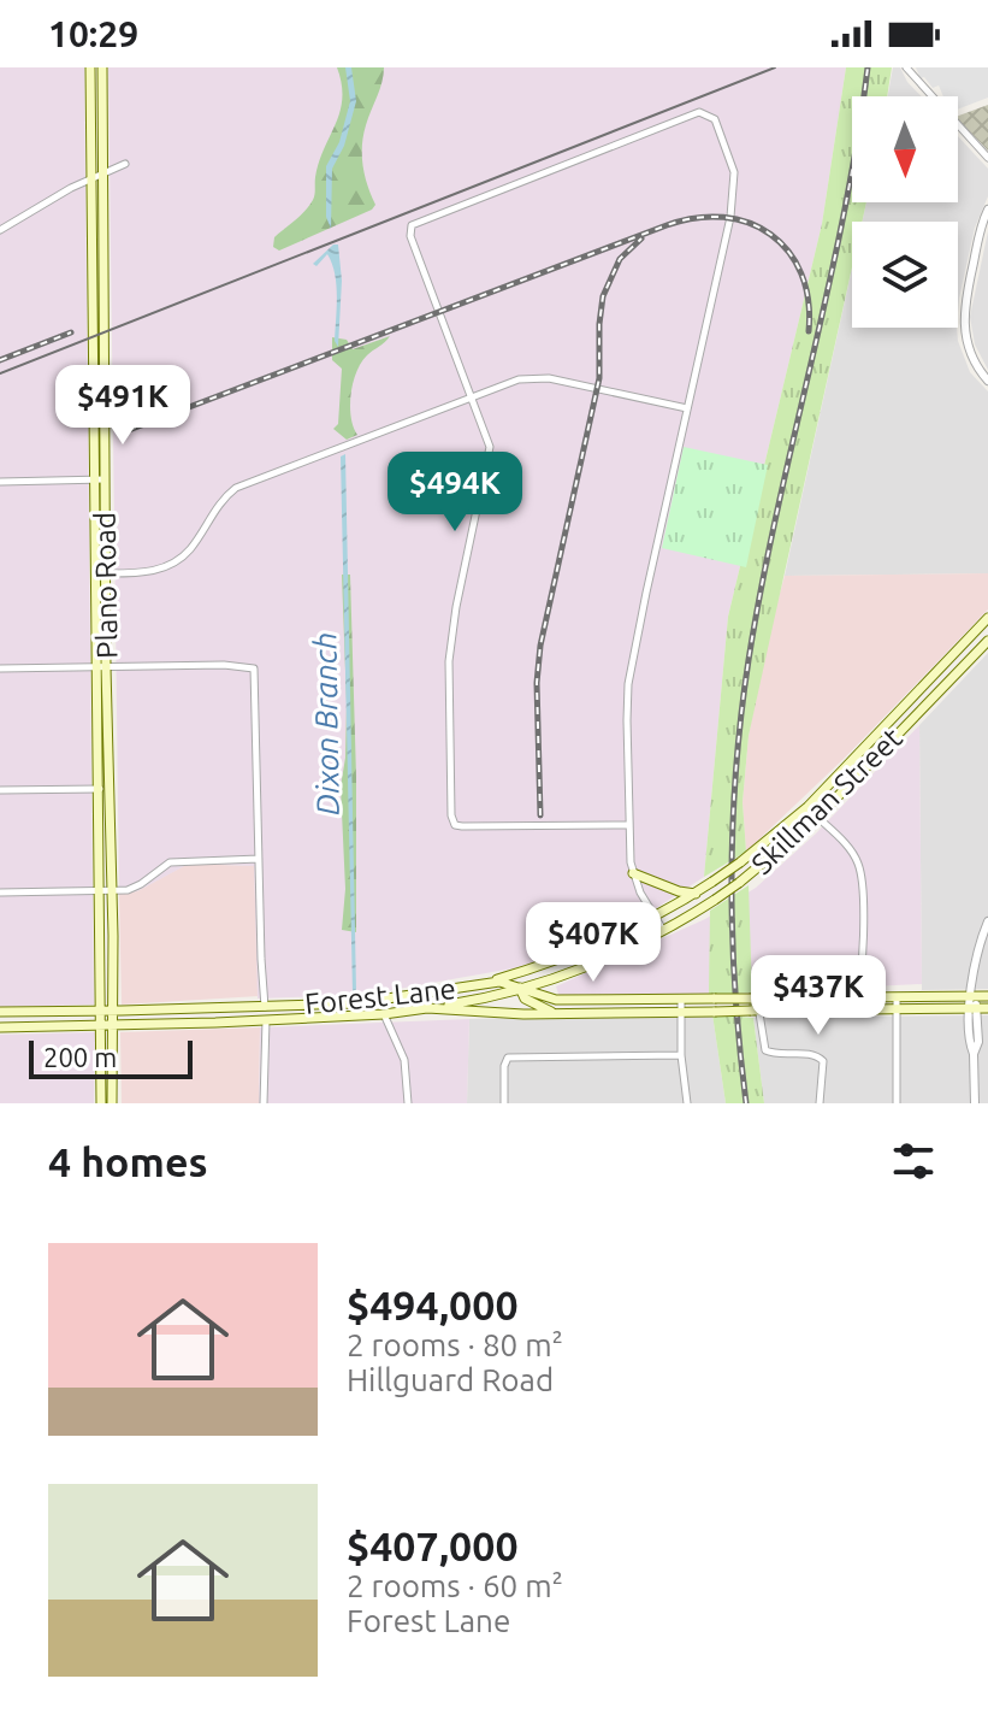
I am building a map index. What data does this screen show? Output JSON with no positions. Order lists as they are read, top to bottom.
{
  "streets": {
    "main road": ["Plano Road", "Skillman Street", "Forest Lane"]
  },
  "crossings": [
    ["Plano Road", "Forest Lane"],
    ["Skillman Street", "Forest Lane"]
  ],
  "water": ["Dixon Branch"],
  "scale_bar": "200 m",
  "north": "bottom",
  "page": {
    "status": "10:29",
    "price": [
      "$491K",
      "$494K",
      "$407K",
      "$437K"
    ],
    "scale": "200 m",
    "heading": "4 homes",
    "list": [
      {
        "name": "$494,000",
        "note": "2 rooms · 80 m² · Hillguard Road"
      },
      {
        "name": "$407,000",
        "note": "2 rooms · 60 m² · Forest Lane"
      }
    ]
  }
}
